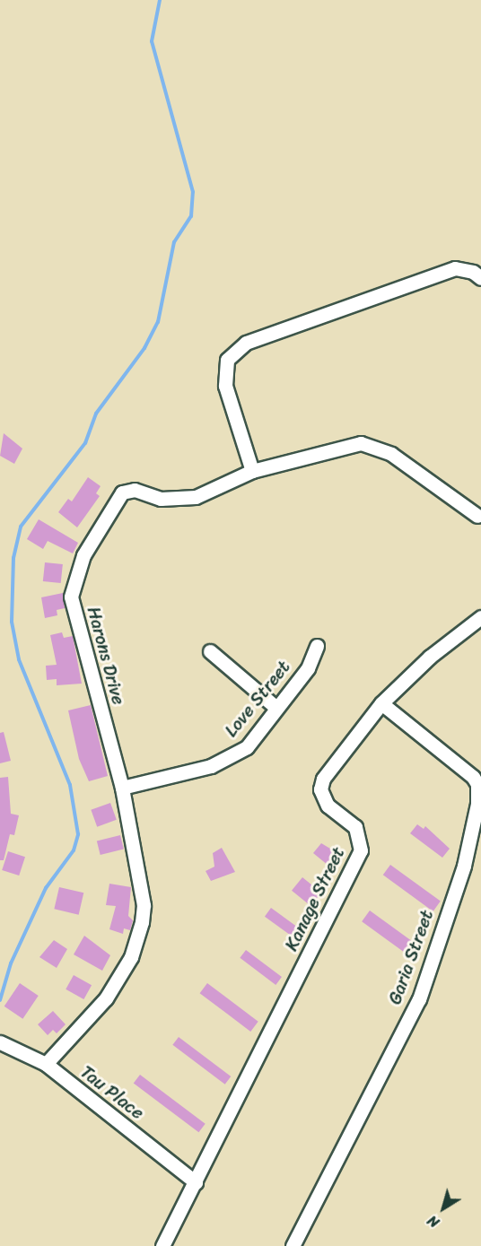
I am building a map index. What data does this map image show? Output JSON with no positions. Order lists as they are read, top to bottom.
{
  "streets": {
    "street": [
      "Harons Drive",
      "Love Street",
      "Kanage Street",
      "Garia Street",
      "Tau Place"
    ]
  },
  "crossings": [
    ["Harons Drive", "Love Street"],
    ["Harons Drive", "Tau Place"],
    ["Kanage Street", "Garia Street"],
    ["Kanage Street", "Tau Place"]
  ],
  "north": "bottom left"
}
